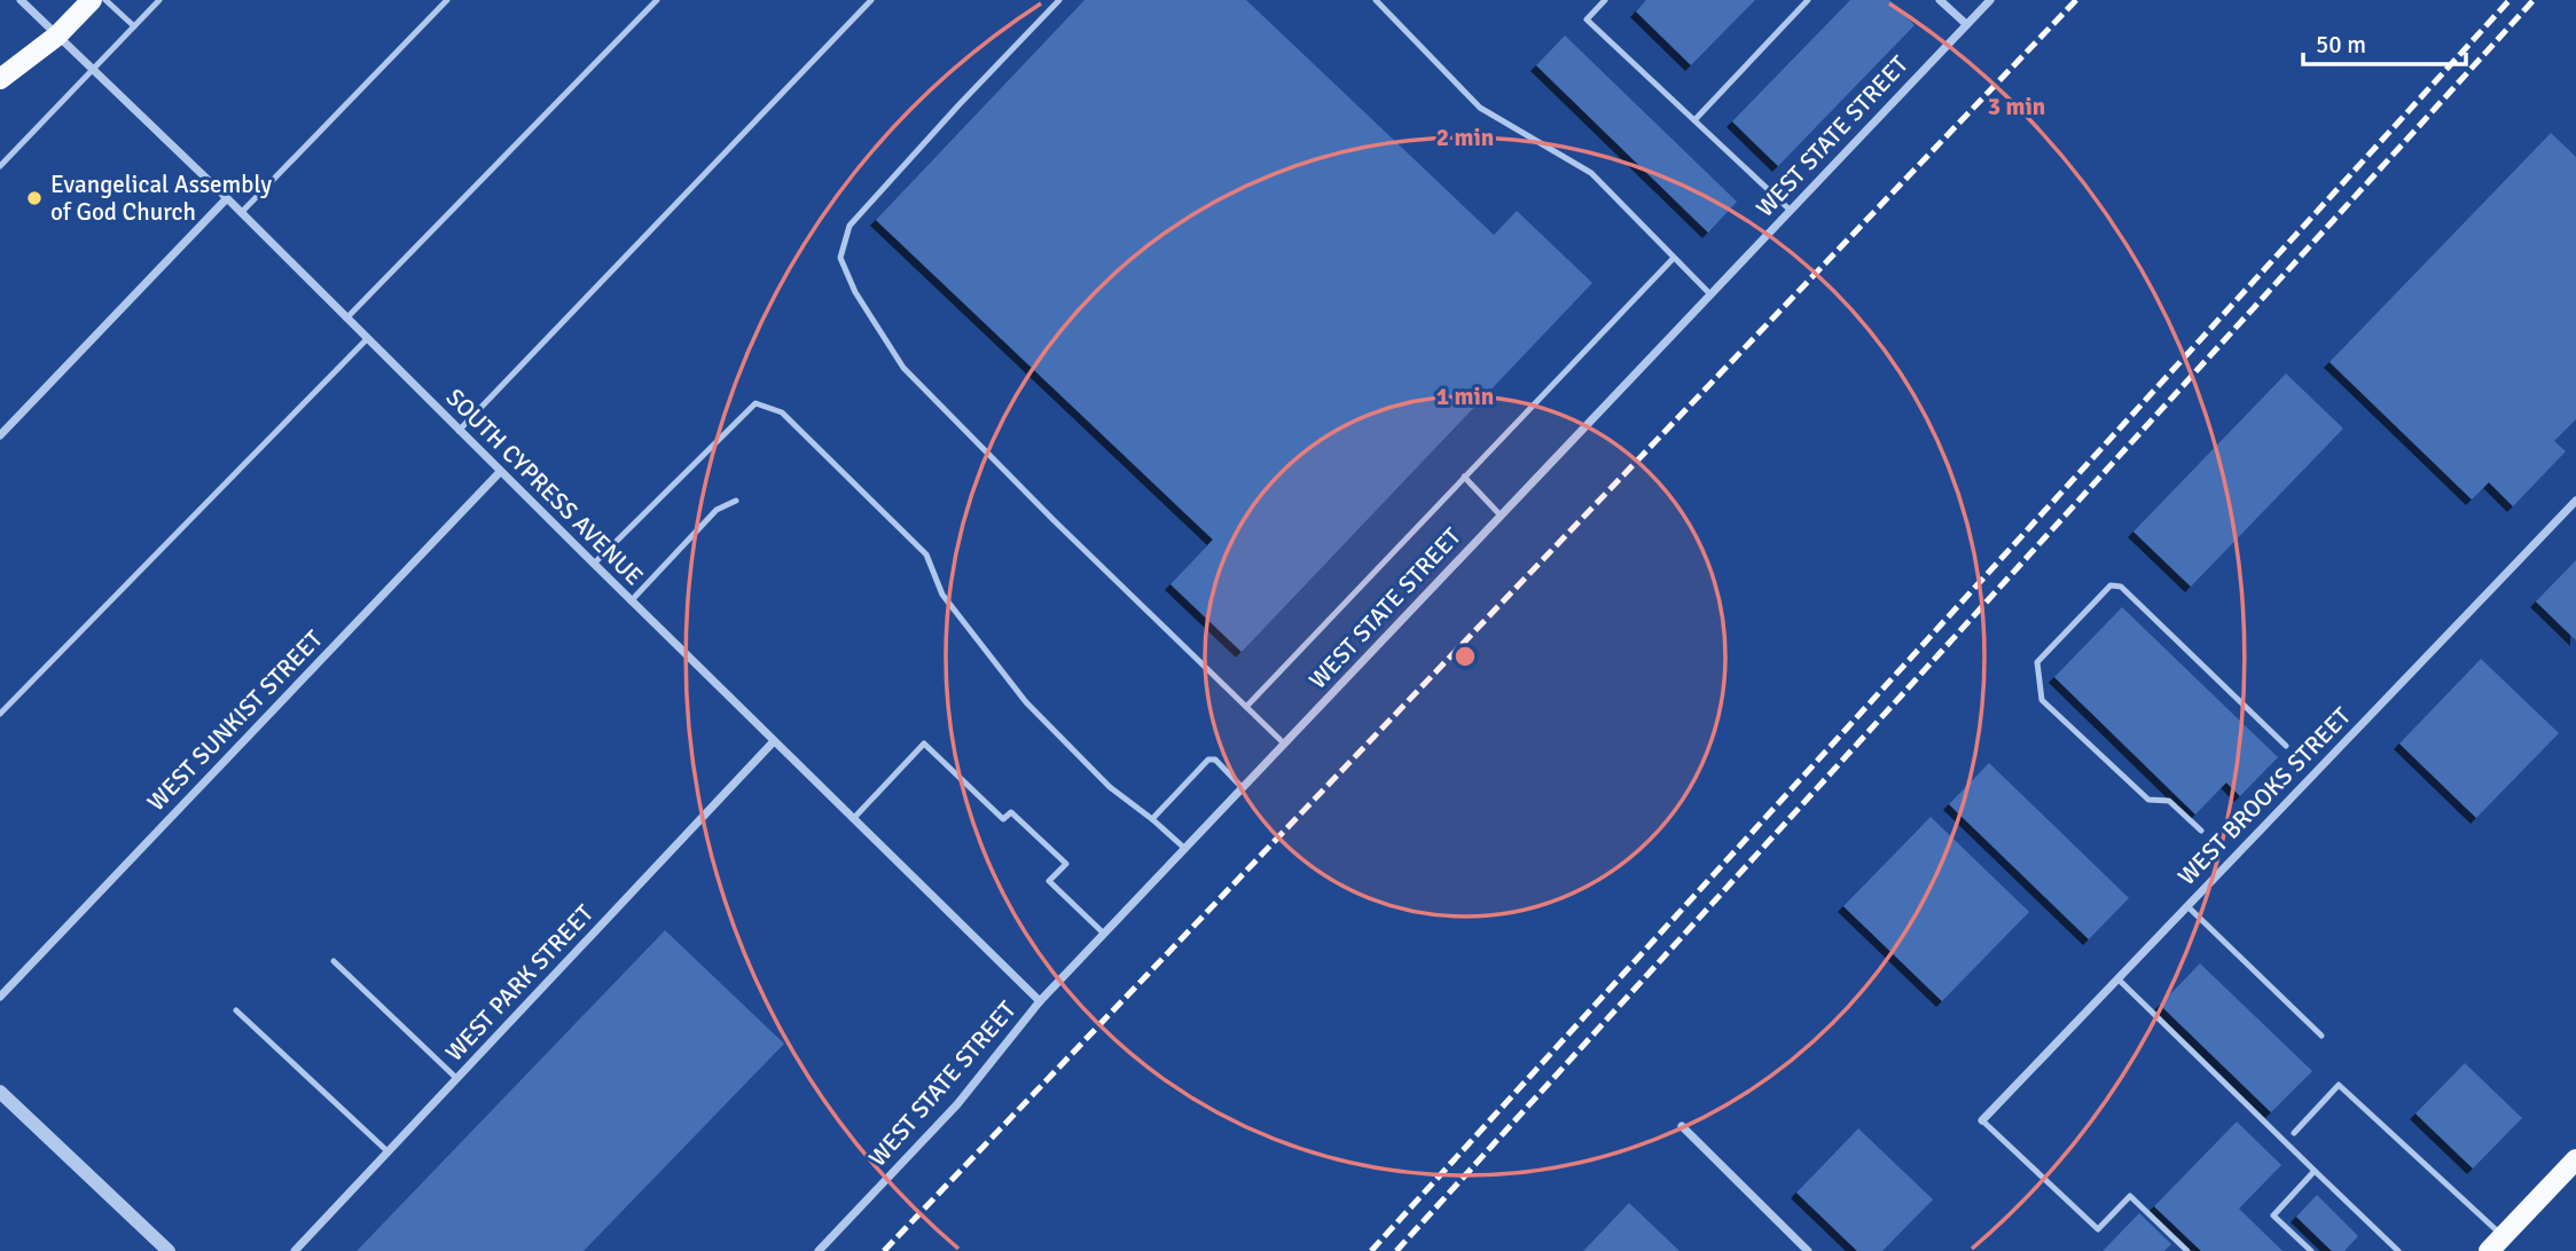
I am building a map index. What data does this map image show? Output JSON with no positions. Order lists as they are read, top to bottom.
{
  "streets": {
    "street": [
      "WEST STATE STREET",
      "SOUTH CYPRESS AVENUE",
      "WEST SUNKIST STREET",
      "WEST BROOKS STREET",
      "WEST PARK STREET"
    ]
  },
  "crossings": [
    ["WEST STATE STREET", "SOUTH CYPRESS AVENUE"],
    ["SOUTH CYPRESS AVENUE", "WEST SUNKIST STREET"],
    ["SOUTH CYPRESS AVENUE", "WEST PARK STREET"]
  ],
  "places": ["Evangelical Assembly of God Church"],
  "scale_bar": "50 m",
  "rings": ["3 min", "2 min", "1 min"]
}
